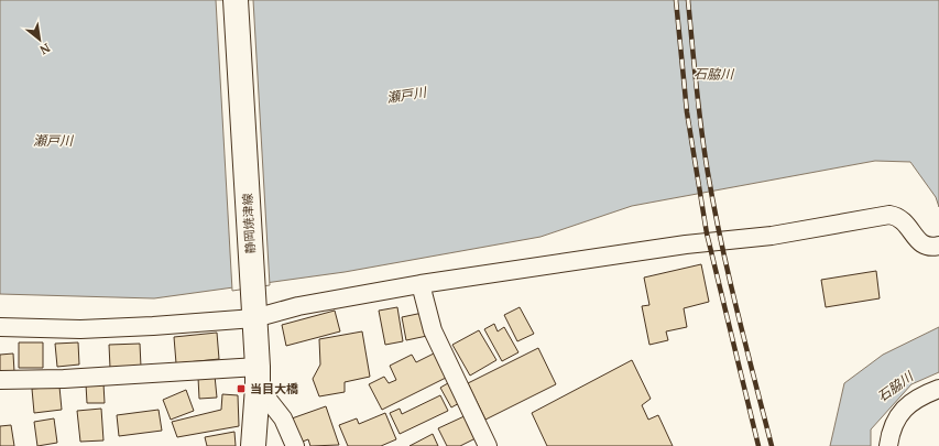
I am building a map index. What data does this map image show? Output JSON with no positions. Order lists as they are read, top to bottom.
{
  "streets": {
    "main road": ["静岡焼津線"]
  },
  "water": ["石脇川", "瀬戸川"],
  "places": {
    "transit": ["当目大橋"]
  },
  "north": "bottom right"
}
